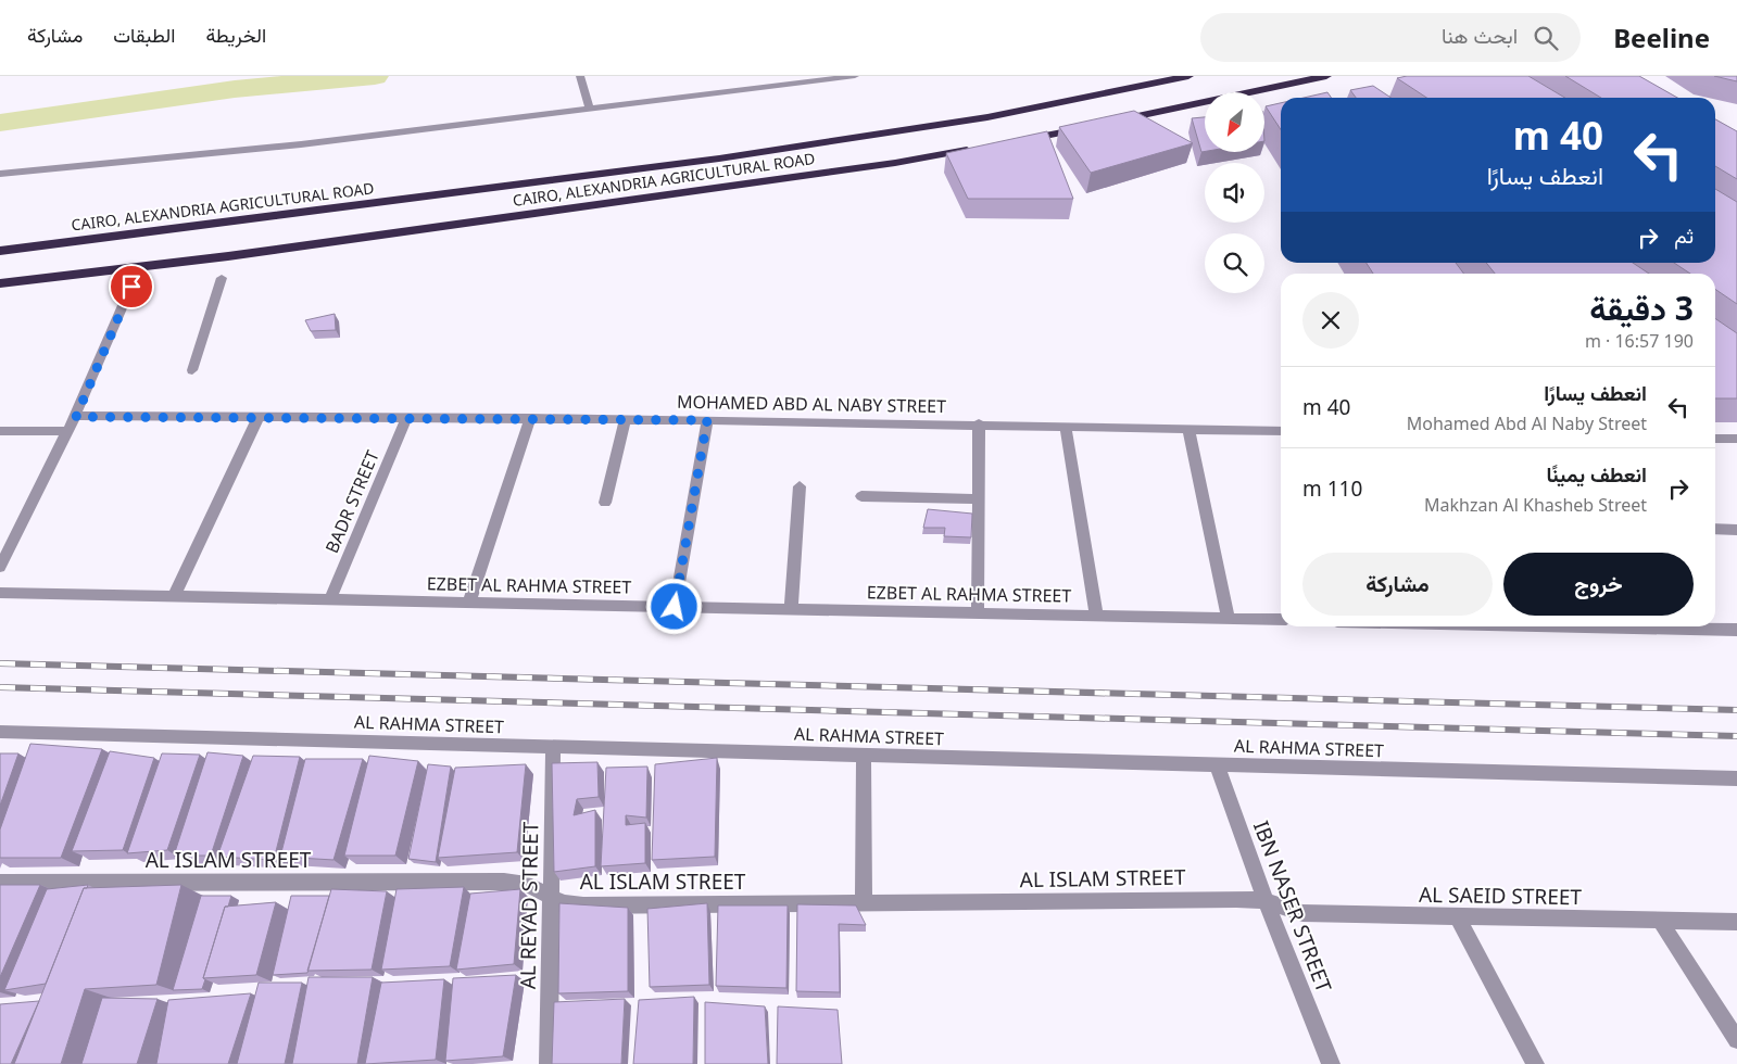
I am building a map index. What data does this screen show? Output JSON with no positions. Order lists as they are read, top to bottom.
{
  "streets": {
    "highway": ["CAIRO, ALEXANDRIA AGRICULTURAL ROAD"],
    "street": [
      "MOHAMED ABD AL NABY STREET",
      "BADR STREET",
      "EZBET AL RAHMA STREET",
      "AL RAHMA STREET",
      "AL ISLAM STREET",
      "AL SAEID STREET",
      "AL REYAD STREET",
      "IBN NASER STREET"
    ]
  },
  "crossings": [
    ["MOHAMED ABD AL NABY STREET", "BADR STREET"],
    ["BADR STREET", "EZBET AL RAHMA STREET"],
    ["AL RAHMA STREET", "AL REYAD STREET"],
    ["AL RAHMA STREET", "IBN NASER STREET"],
    ["AL ISLAM STREET", "AL SAEID STREET"],
    ["AL ISLAM STREET", "AL REYAD STREET"],
    ["AL ISLAM STREET", "IBN NASER STREET"],
    ["AL SAEID STREET", "IBN NASER STREET"]
  ],
  "north": "bottom left",
  "page": {
    "header": "Beeline",
    "search": "ابحث هنا",
    "nav": ["الخريطة", "الطبقات", "مشاركة"],
    "turn": ["40 m", "انعطف يسارًا"],
    "then": "ثم",
    "heading": ["3 دقيقة", "190 m · 16:57"],
    "list": [
      {
        "name": "انعطف يسارًا",
        "note": "Mohamed Abd Al Naby Street",
        "value": "40 m"
      },
      {
        "name": "انعطف يمينًا",
        "note": "Makhzan Al Khasheb Street",
        "value": "110 m"
      }
    ],
    "buttons": ["خروج", "مشاركة"]
  }
}
